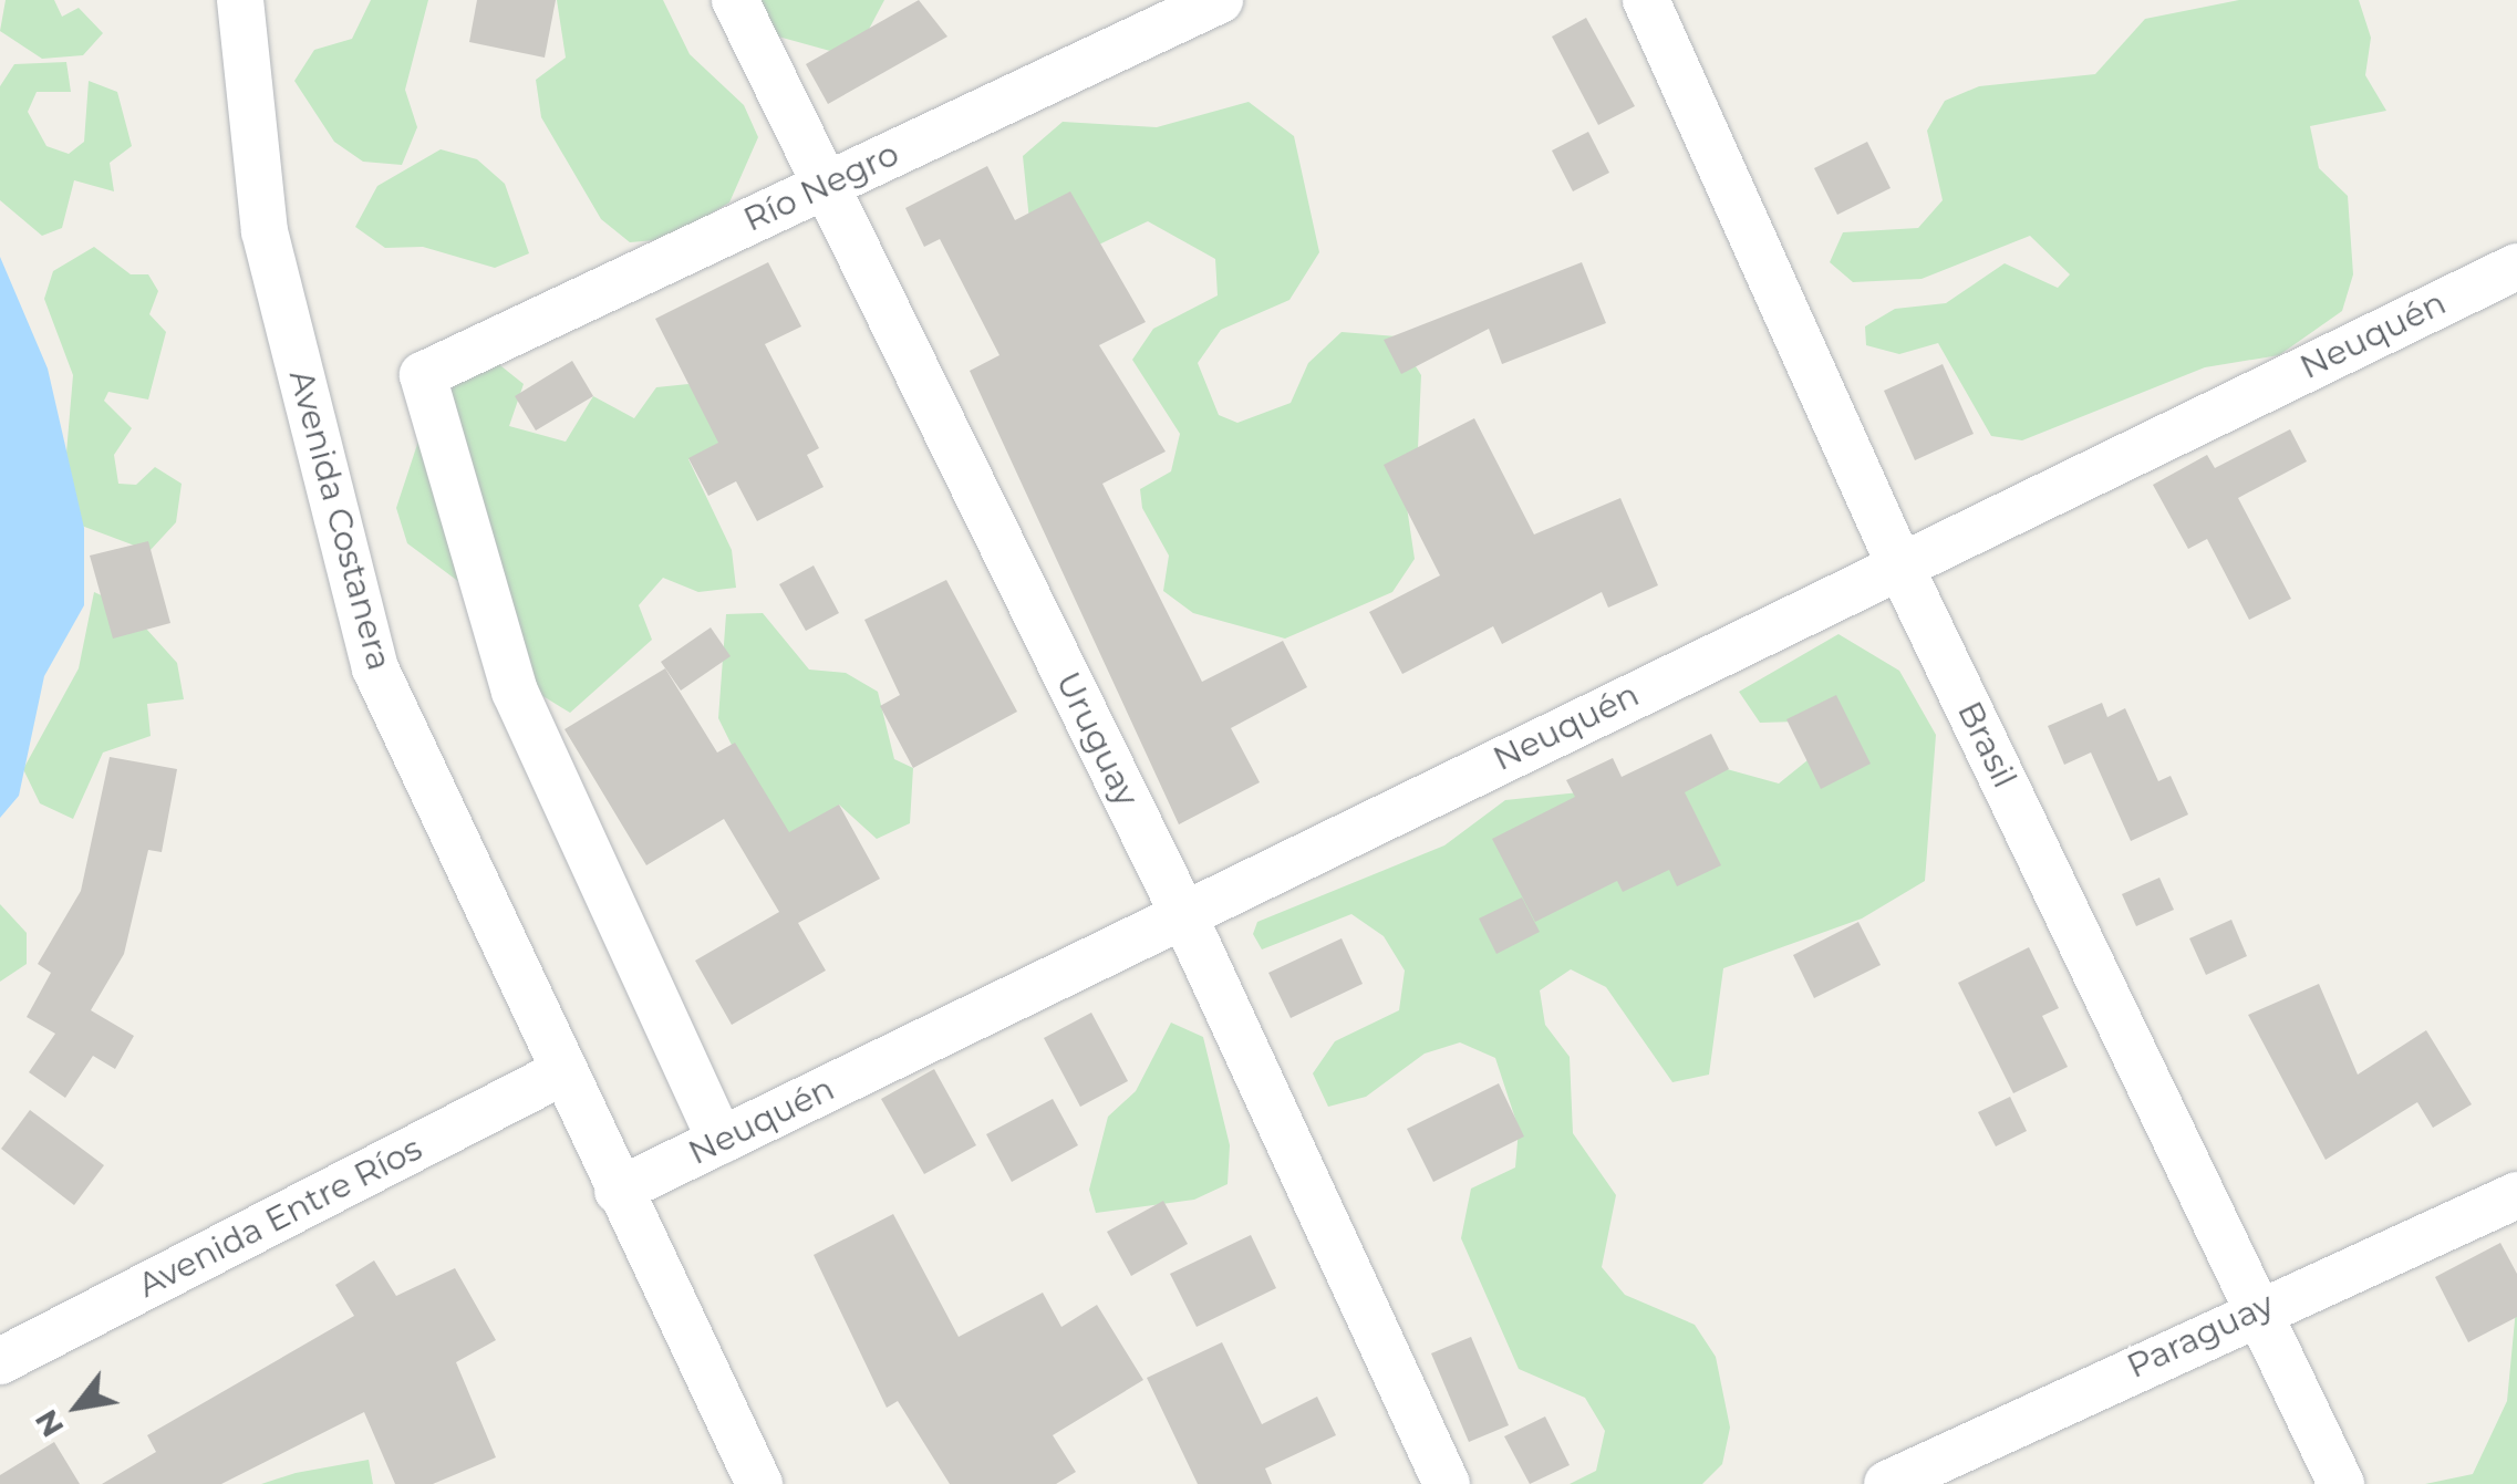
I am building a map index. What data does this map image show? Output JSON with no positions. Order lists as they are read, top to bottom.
{
  "streets": {
    "street": [
      "Río Negro",
      "Neuquén",
      "Avenida Costanera",
      "Uruguay",
      "Brasil",
      "Avenida Entre Ríos",
      "Paraguay"
    ]
  },
  "crossings": [
    ["Río Negro", "Neuquén"],
    ["Río Negro", "Uruguay"],
    ["Neuquén", "Avenida Costanera"],
    ["Neuquén", "Uruguay"],
    ["Neuquén", "Brasil"],
    ["Avenida Costanera", "Avenida Entre Ríos"],
    ["Brasil", "Paraguay"]
  ],
  "north": "bottom left"
}
